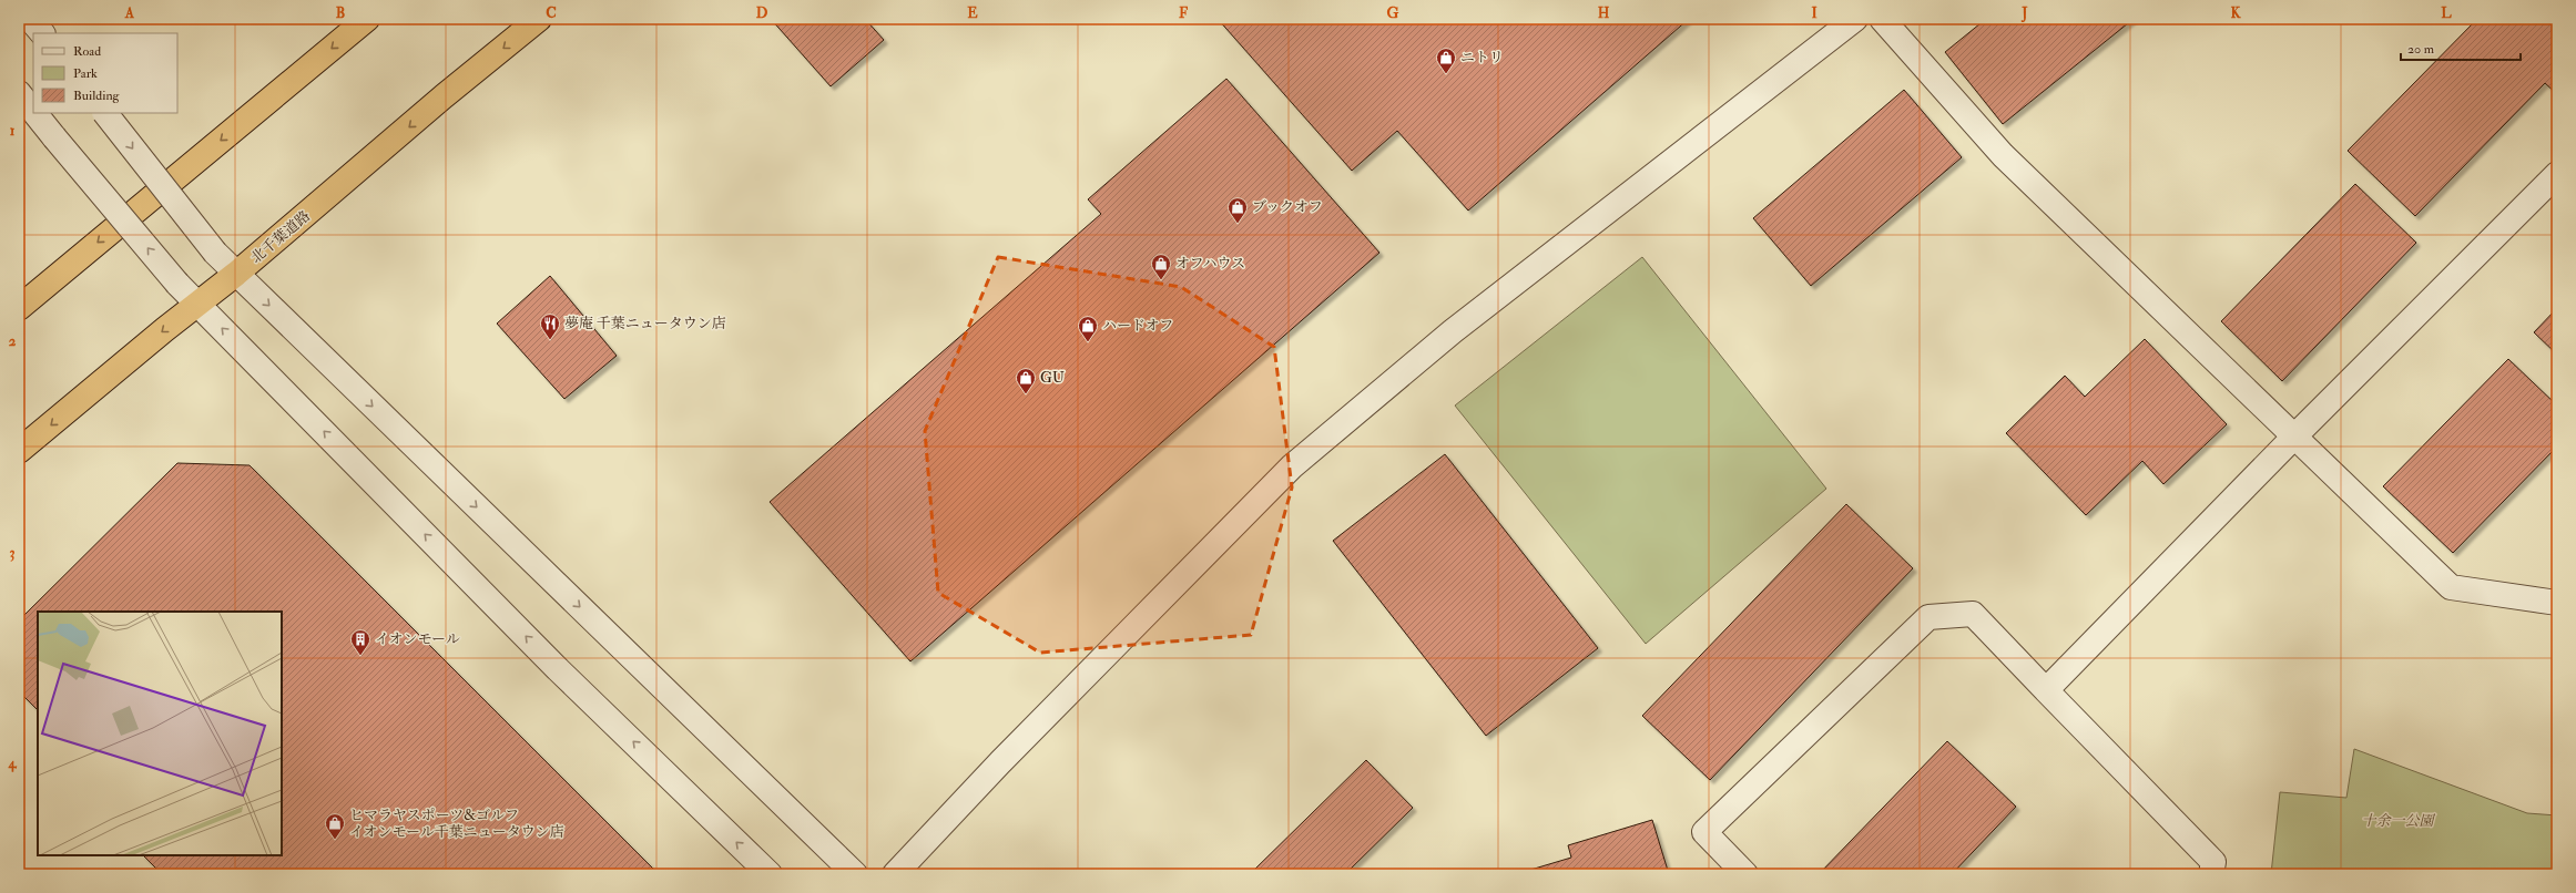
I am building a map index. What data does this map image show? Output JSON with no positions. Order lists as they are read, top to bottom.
{
  "streets": {
    "highway": ["北千葉道路"]
  },
  "parks": ["十余一公園"],
  "places": {
    "shop": [
      "ニトリ",
      "ブックオフ",
      "オフハウス",
      "ハードオフ",
      "GU",
      "ヒマラヤスポーツ&ゴルフ イオンモール千葉ニュータウン店"
    ],
    "restaurant": ["夢庵 千葉ニュータウン店"],
    "building": ["イオンモール"]
  },
  "legend": ["Road", "Park", "Building"],
  "scale_bar": "20 m",
  "grid": {
    "columns": [
      "A",
      "B",
      "C",
      "D",
      "E",
      "F",
      "G",
      "H",
      "I",
      "J",
      "K",
      "L"
    ],
    "rows": [
      "1",
      "2",
      "3",
      "4"
    ]
  }
}
